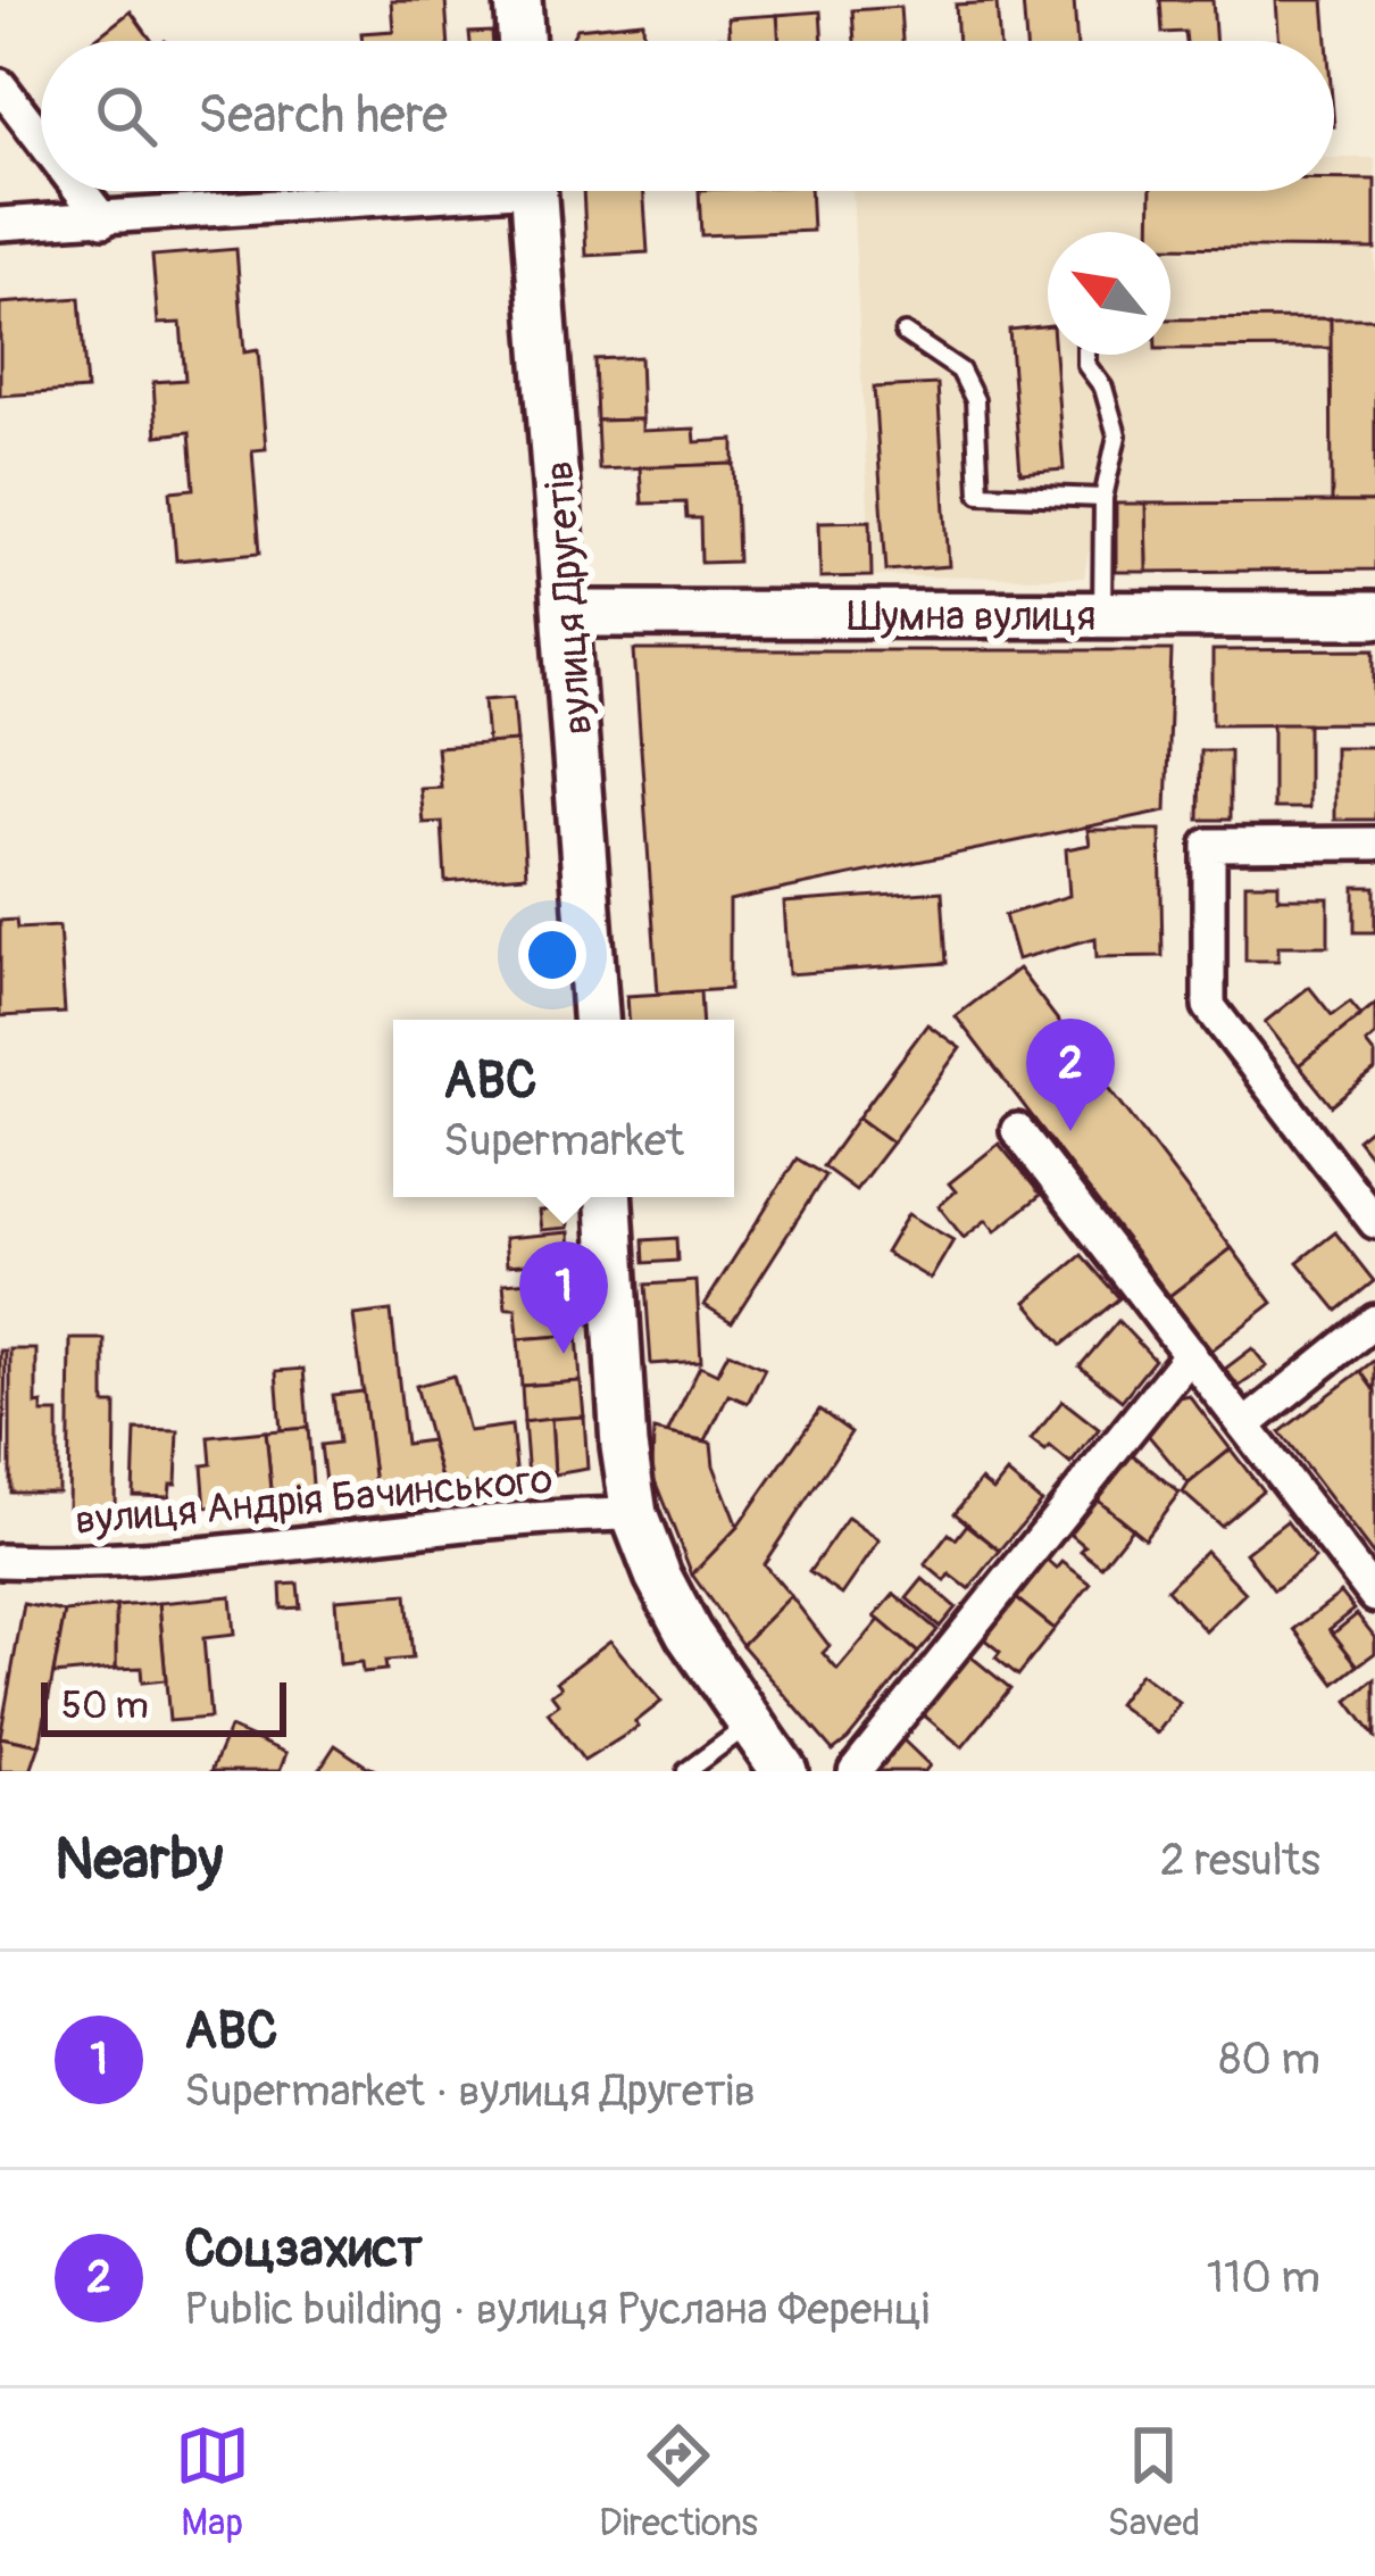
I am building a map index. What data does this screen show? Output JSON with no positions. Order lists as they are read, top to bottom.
{
  "streets": {
    "main road": ["вулиця Другетів", "Шумна вулиця"],
    "street": ["вулиця Андрія Бачинського"]
  },
  "crossings": [
    ["вулиця Другетів", "Шумна вулиця"]
  ],
  "scale_bar": "50 m",
  "north": "top left",
  "page": {
    "search": "Search here",
    "pins": ["2", "1"],
    "popup": ["АВС", "Supermarket"],
    "scale": "50 m",
    "heading": ["Nearby", "2 results"],
    "list": [
      {
        "mark": "1",
        "name": "АВС",
        "note": "Supermarket · вулиця Другетів",
        "value": "80 m"
      },
      {
        "mark": "2",
        "name": "Соцзахист",
        "note": "Public building · вулиця Руслана Ференці",
        "value": "110 m"
      }
    ],
    "nav": ["Map", "Directions", "Saved"]
  }
}
